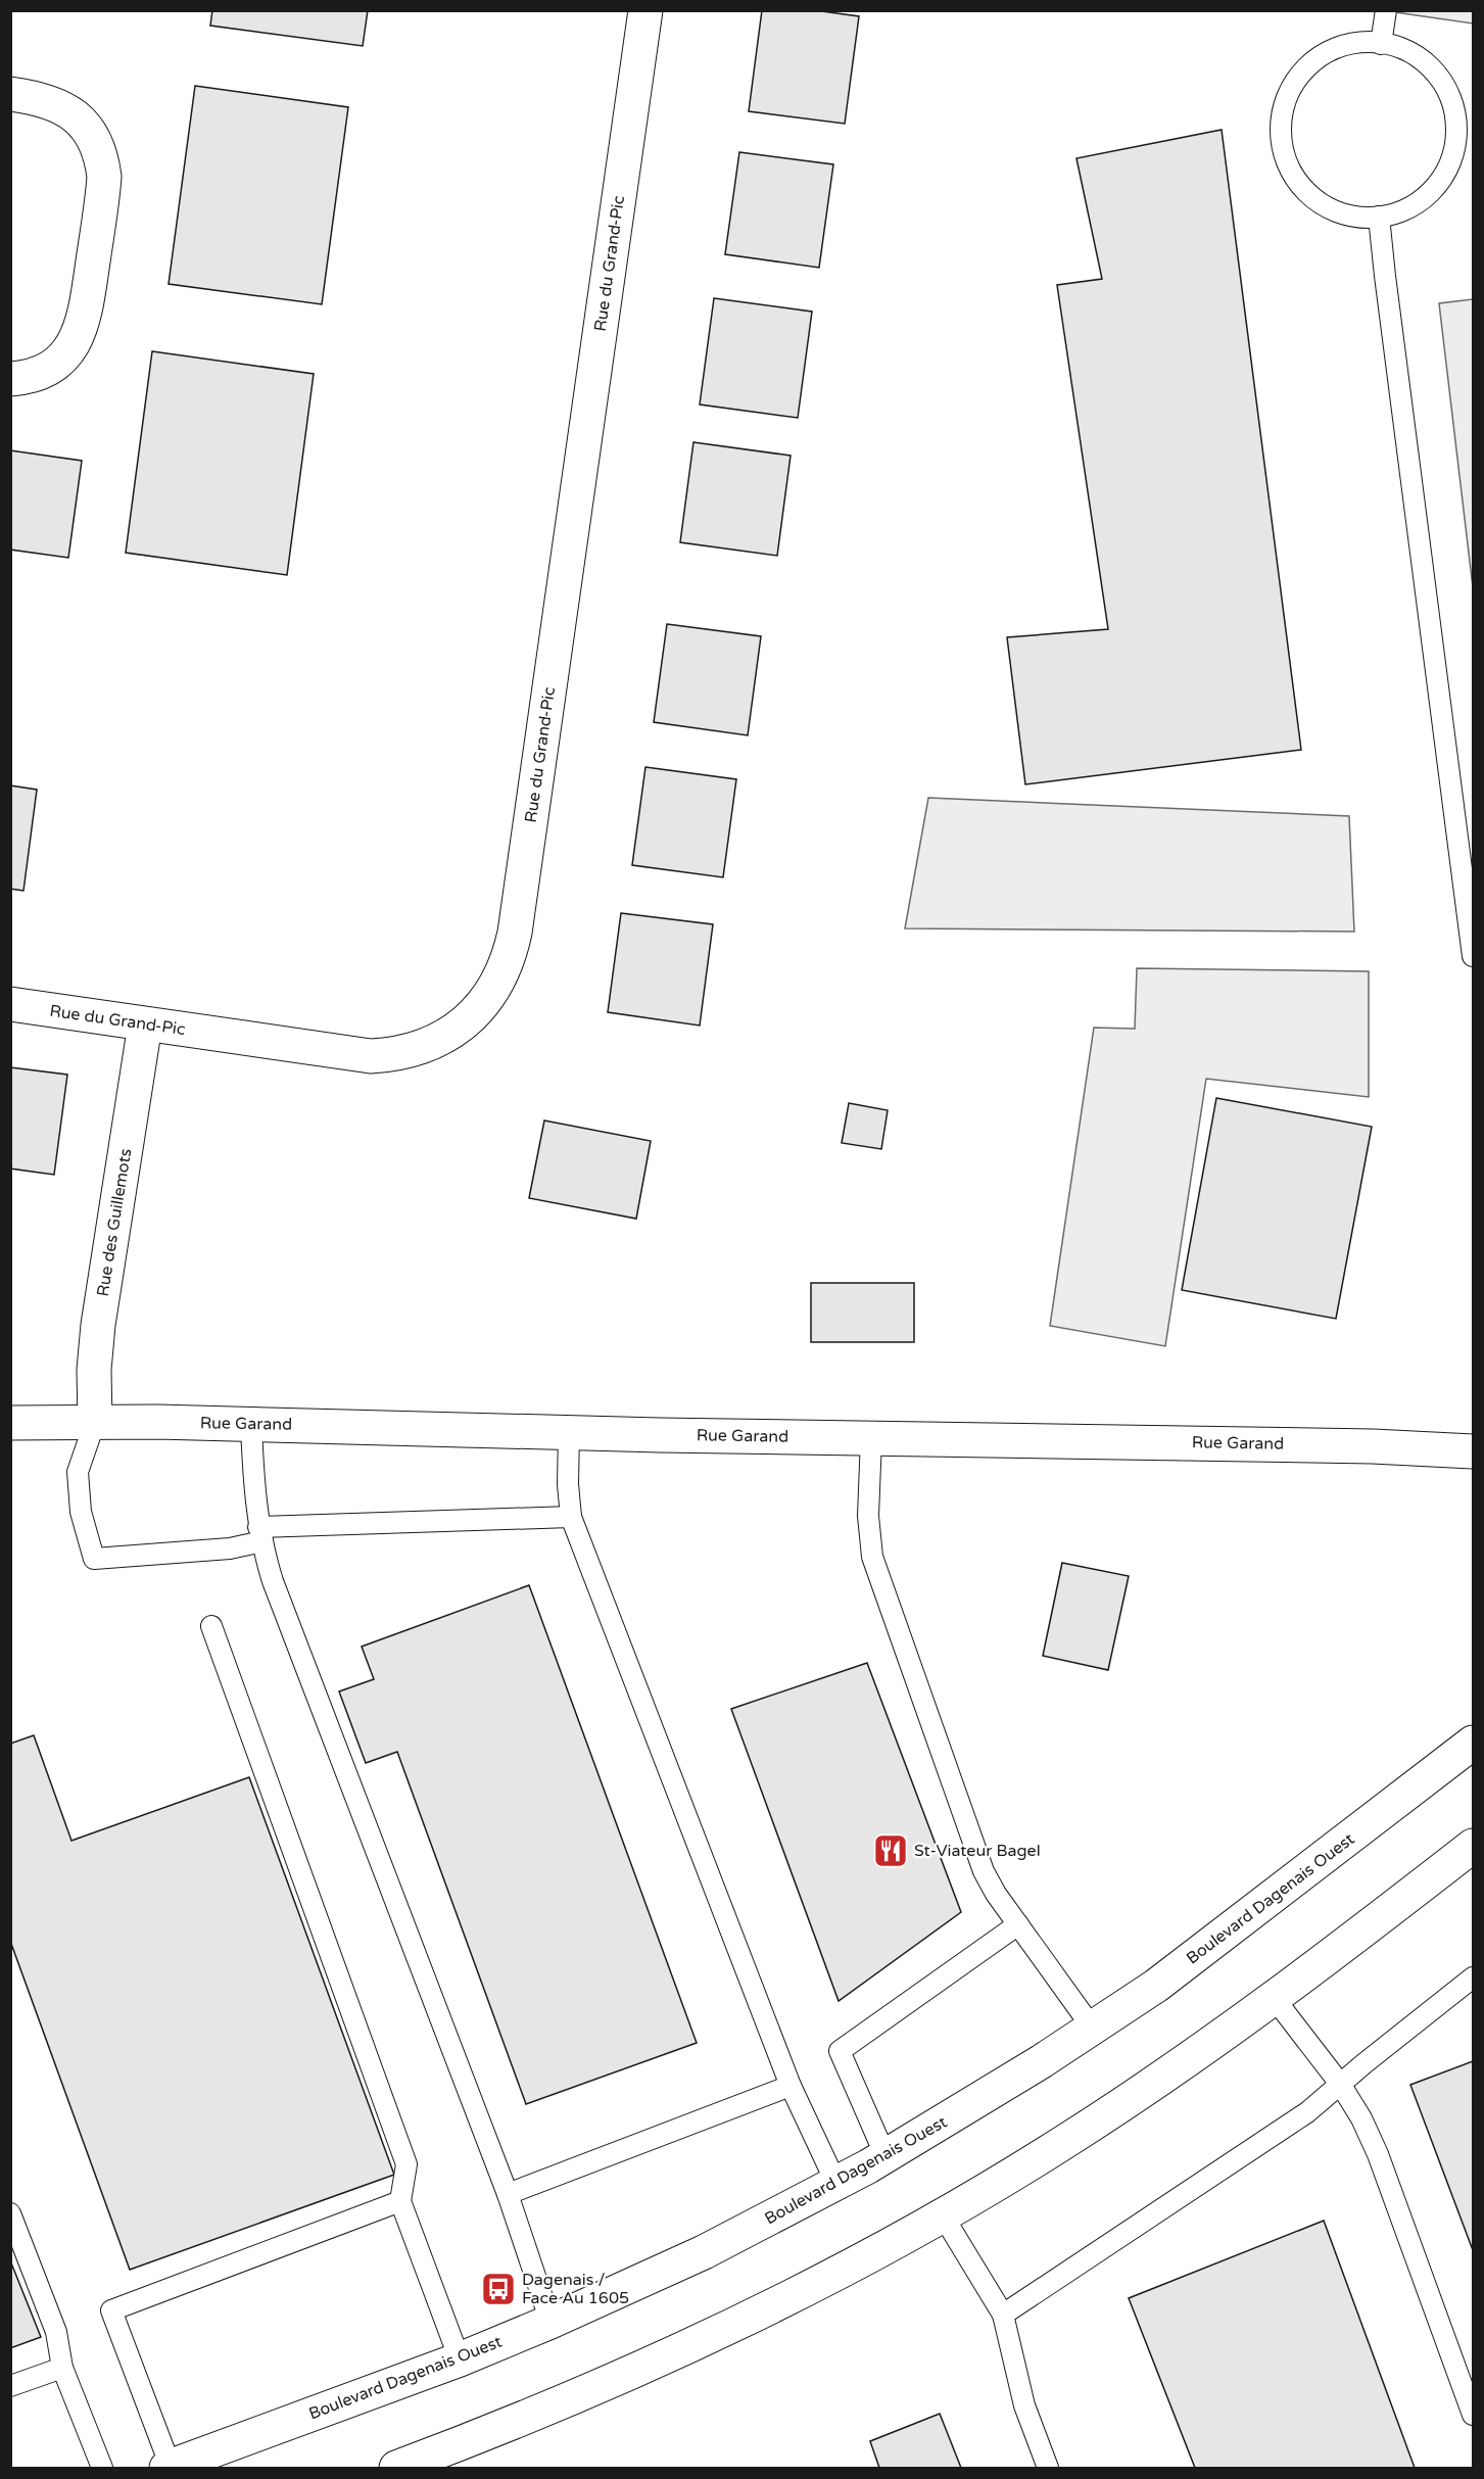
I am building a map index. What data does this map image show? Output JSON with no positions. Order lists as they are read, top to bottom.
{
  "streets": {
    "street": [
      "Rue du Grand-Pic",
      "Rue des Guillemots",
      "Rue Garand",
      "Boulevard Dagenais Ouest"
    ]
  },
  "crossings": [
    ["Rue du Grand-Pic", "Rue des Guillemots"],
    ["Rue des Guillemots", "Rue Garand"]
  ],
  "places": {
    "restaurant": ["St-Viateur Bagel"],
    "bus stop": ["Dagenais / Face Au 1605"]
  }
}
